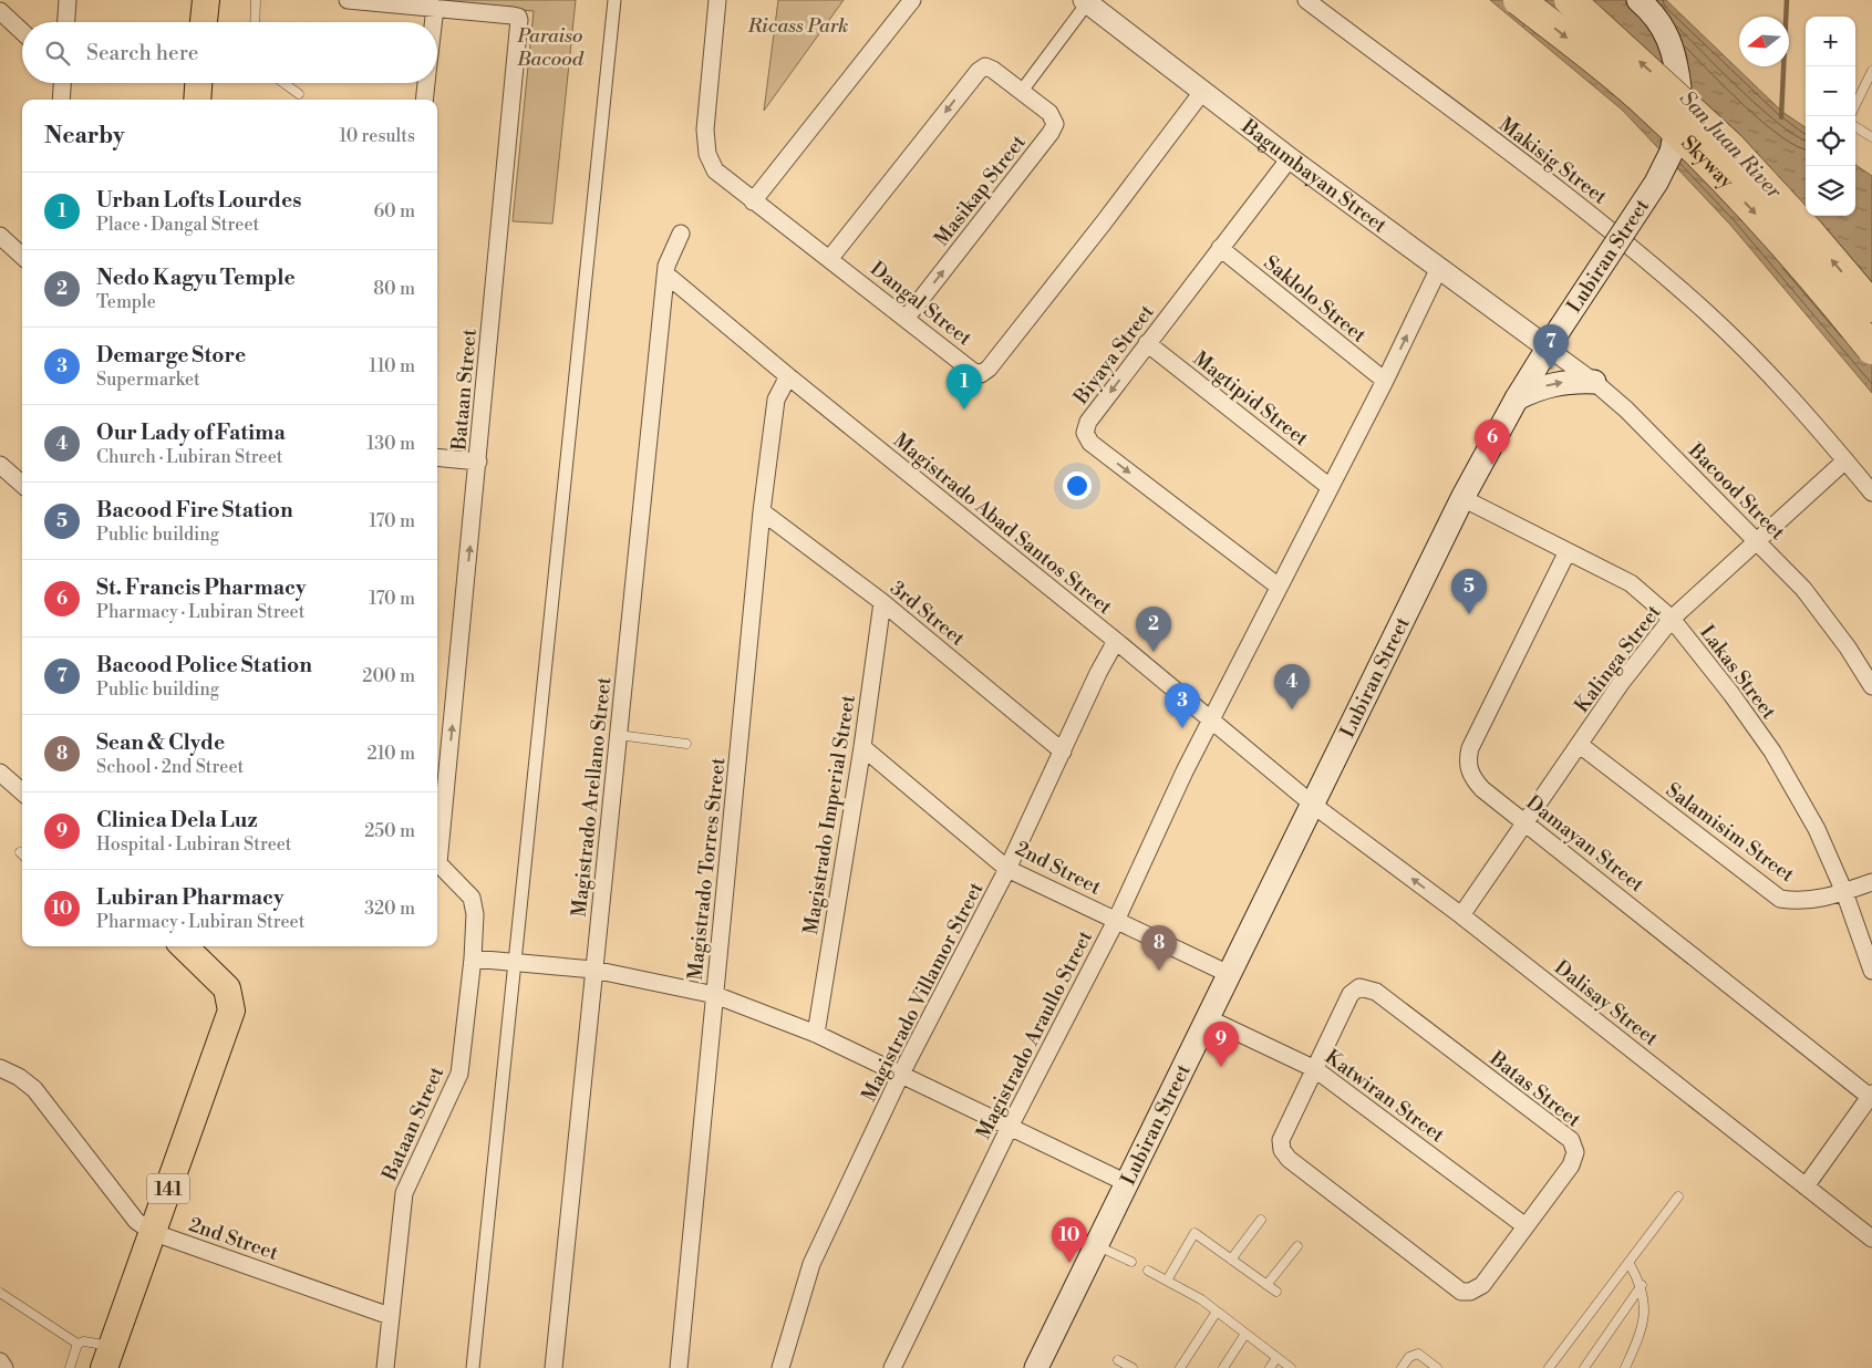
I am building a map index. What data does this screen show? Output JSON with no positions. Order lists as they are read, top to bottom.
{
  "streets": {
    "highway": ["Skyway"],
    "main road": ["Lubiran Street", "141"],
    "street": [
      "Makisig Street",
      "Bagumbayan Street",
      "Masikap Street",
      "Saklolo Street",
      "Dangal Street",
      "Biyaya Street",
      "Bataan Street",
      "Magtipid Street",
      "Bacood Street",
      "Magistrado Abad Santos Street",
      "3rd Street",
      "Kalinga Street",
      "Lakas Street",
      "Magistrado Arellano Street",
      "Magistrado Imperial Street",
      "Salamisim Street",
      "Damayan Street",
      "2nd Street",
      "Magistrado Torres Street",
      "Magistrado Villamor Street",
      "Dalisay Street",
      "Magistrado Araullo Street",
      "Batas Street",
      "Katwiran Street"
    ]
  },
  "crossings": [
    ["Makisig Street", "Kalinga Street"],
    ["Bagumbayan Street", "Lubiran Street"],
    ["Bagumbayan Street", "Dangal Street"],
    ["Bagumbayan Street", "Biyaya Street"],
    ["Bagumbayan Street", "Bacood Street"],
    ["Masikap Street", "Dangal Street"],
    ["Lubiran Street", "Bacood Street"],
    ["Lubiran Street", "Magistrado Abad Santos Street"],
    ["Lubiran Street", "Lakas Street"],
    ["Lubiran Street", "2nd Street"],
    ["Lubiran Street", "Dalisay Street"],
    ["Lubiran Street", "Katwiran Street"],
    ["Saklolo Street", "Biyaya Street"],
    ["Biyaya Street", "Magtipid Street"],
    ["Bataan Street", "2nd Street"],
    ["Bacood Street", "Kalinga Street"],
    ["Magistrado Abad Santos Street", "Magistrado Arellano Street"],
    ["Magistrado Abad Santos Street", "Magistrado Torres Street"],
    ["Magistrado Abad Santos Street", "Magistrado Villamor Street"],
    ["Magistrado Abad Santos Street", "Dalisay Street"],
    ["Magistrado Abad Santos Street", "Magistrado Araullo Street"],
    ["3rd Street", "Magistrado Imperial Street"],
    ["3rd Street", "Magistrado Torres Street"],
    ["3rd Street", "Magistrado Villamor Street"],
    ["Kalinga Street", "Lakas Street"],
    ["Kalinga Street", "Salamisim Street"],
    ["Kalinga Street", "Damayan Street"],
    ["Kalinga Street", "Dalisay Street"],
    ["Lakas Street", "Salamisim Street"],
    ["Lakas Street", "Damayan Street"],
    ["Magistrado Imperial Street", "2nd Street"],
    ["2nd Street", "Magistrado Villamor Street"],
    ["2nd Street", "Magistrado Araullo Street"],
    ["2nd Street", "141"],
    ["Batas Street", "Katwiran Street"]
  ],
  "water": ["San Juan River"],
  "parks": ["Ricass Park", "Paraiso Bacood"],
  "north": "left",
  "page": {
    "map_buttons": ["+", "−"],
    "search": "Search here",
    "heading": ["Nearby", "10 results"],
    "list": [
      {
        "mark": "1",
        "name": "Urban Lofts Lourdes",
        "note": "Place · Dangal Street",
        "value": "60 m"
      },
      {
        "mark": "2",
        "name": "Nedo Kagyu Temple",
        "note": "Temple",
        "value": "80 m"
      },
      {
        "mark": "3",
        "name": "Demarge Store",
        "note": "Supermarket",
        "value": "110 m"
      },
      {
        "mark": "4",
        "name": "Our Lady of Fatima",
        "note": "Church · Lubiran Street",
        "value": "130 m"
      },
      {
        "mark": "5",
        "name": "Bacood Fire Station",
        "note": "Public building",
        "value": "170 m"
      },
      {
        "mark": "6",
        "name": "St. Francis Pharmacy",
        "note": "Pharmacy · Lubiran Street",
        "value": "170 m"
      },
      {
        "mark": "7",
        "name": "Bacood Police Station",
        "note": "Public building",
        "value": "200 m"
      },
      {
        "mark": "8",
        "name": "Sean & Clyde",
        "note": "School · 2nd Street",
        "value": "210 m"
      },
      {
        "mark": "9",
        "name": "Clinica Dela Luz",
        "note": "Hospital · Lubiran Street",
        "value": "250 m"
      },
      {
        "mark": "10",
        "name": "Lubiran Pharmacy",
        "note": "Pharmacy · Lubiran Street",
        "value": "320 m"
      }
    ],
    "pins": [
      "7",
      "1",
      "6",
      "5",
      "2",
      "4",
      "3",
      "8",
      "9",
      "10"
    ]
  }
}
